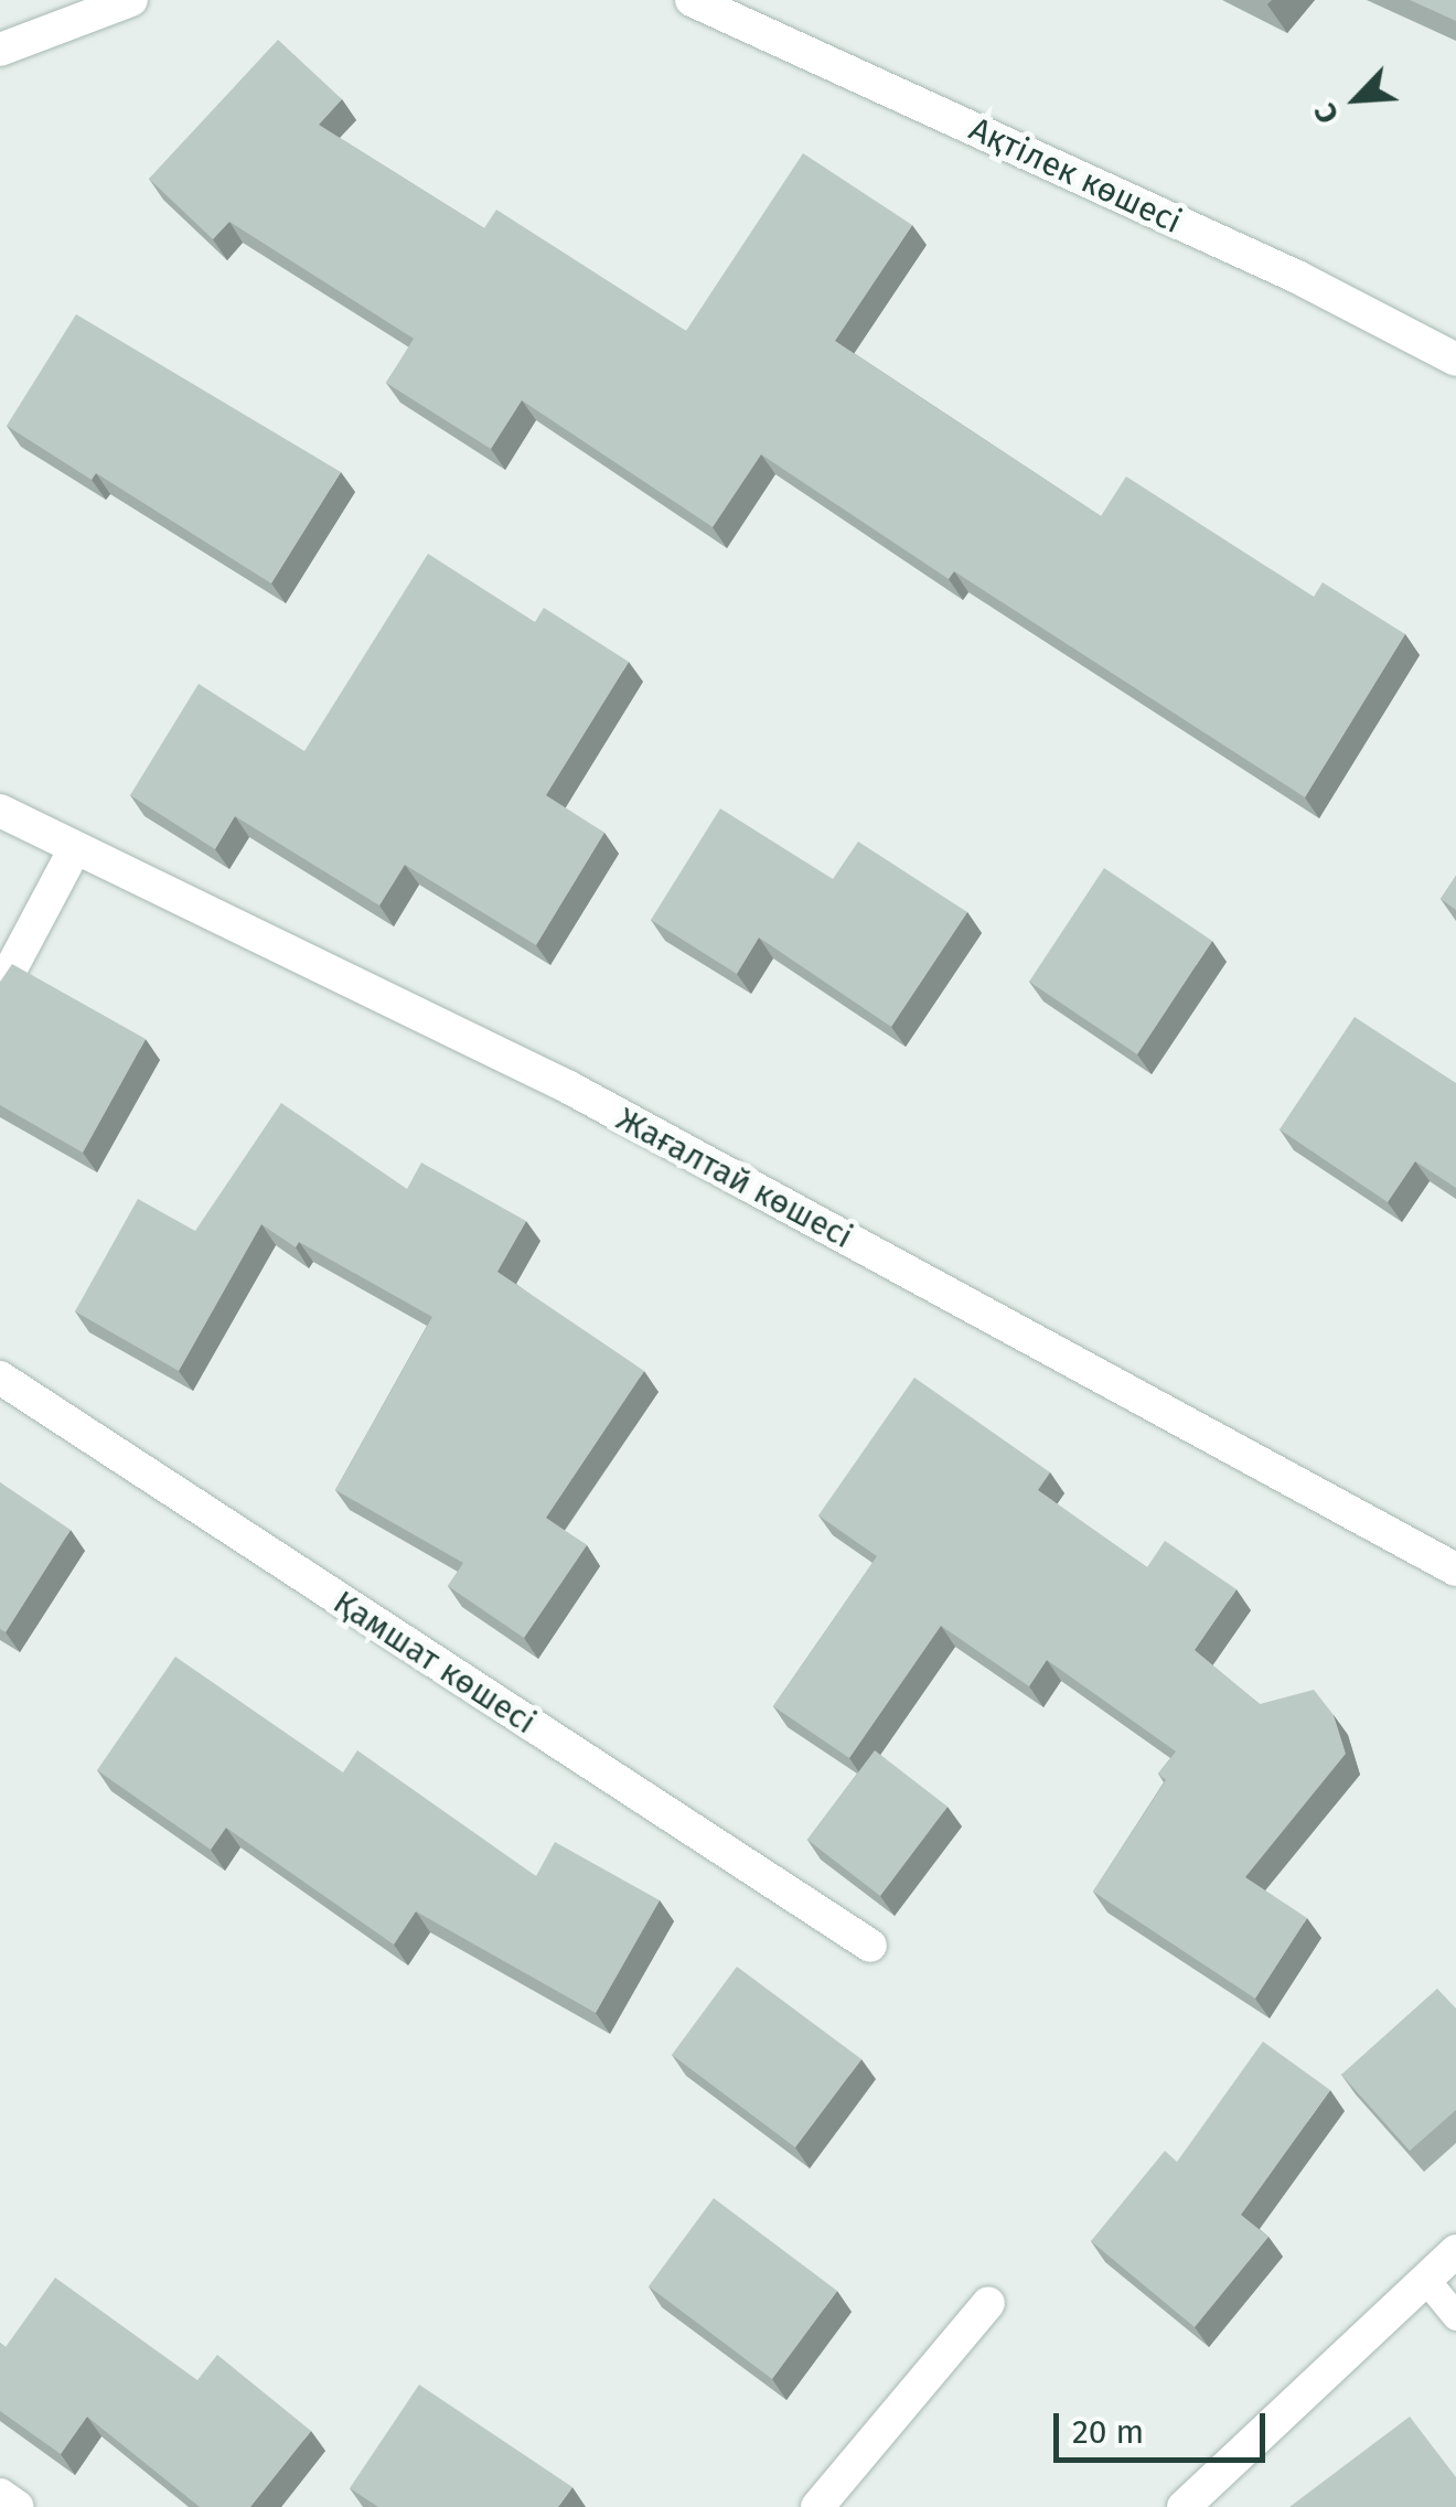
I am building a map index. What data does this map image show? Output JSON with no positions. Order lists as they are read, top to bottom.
{
  "streets": {
    "street": ["Ақтілек көшесі", "Жағалтай көшесі", "Қамшат көшесі"]
  },
  "scale_bar": "20 m",
  "north": "bottom left"
}
